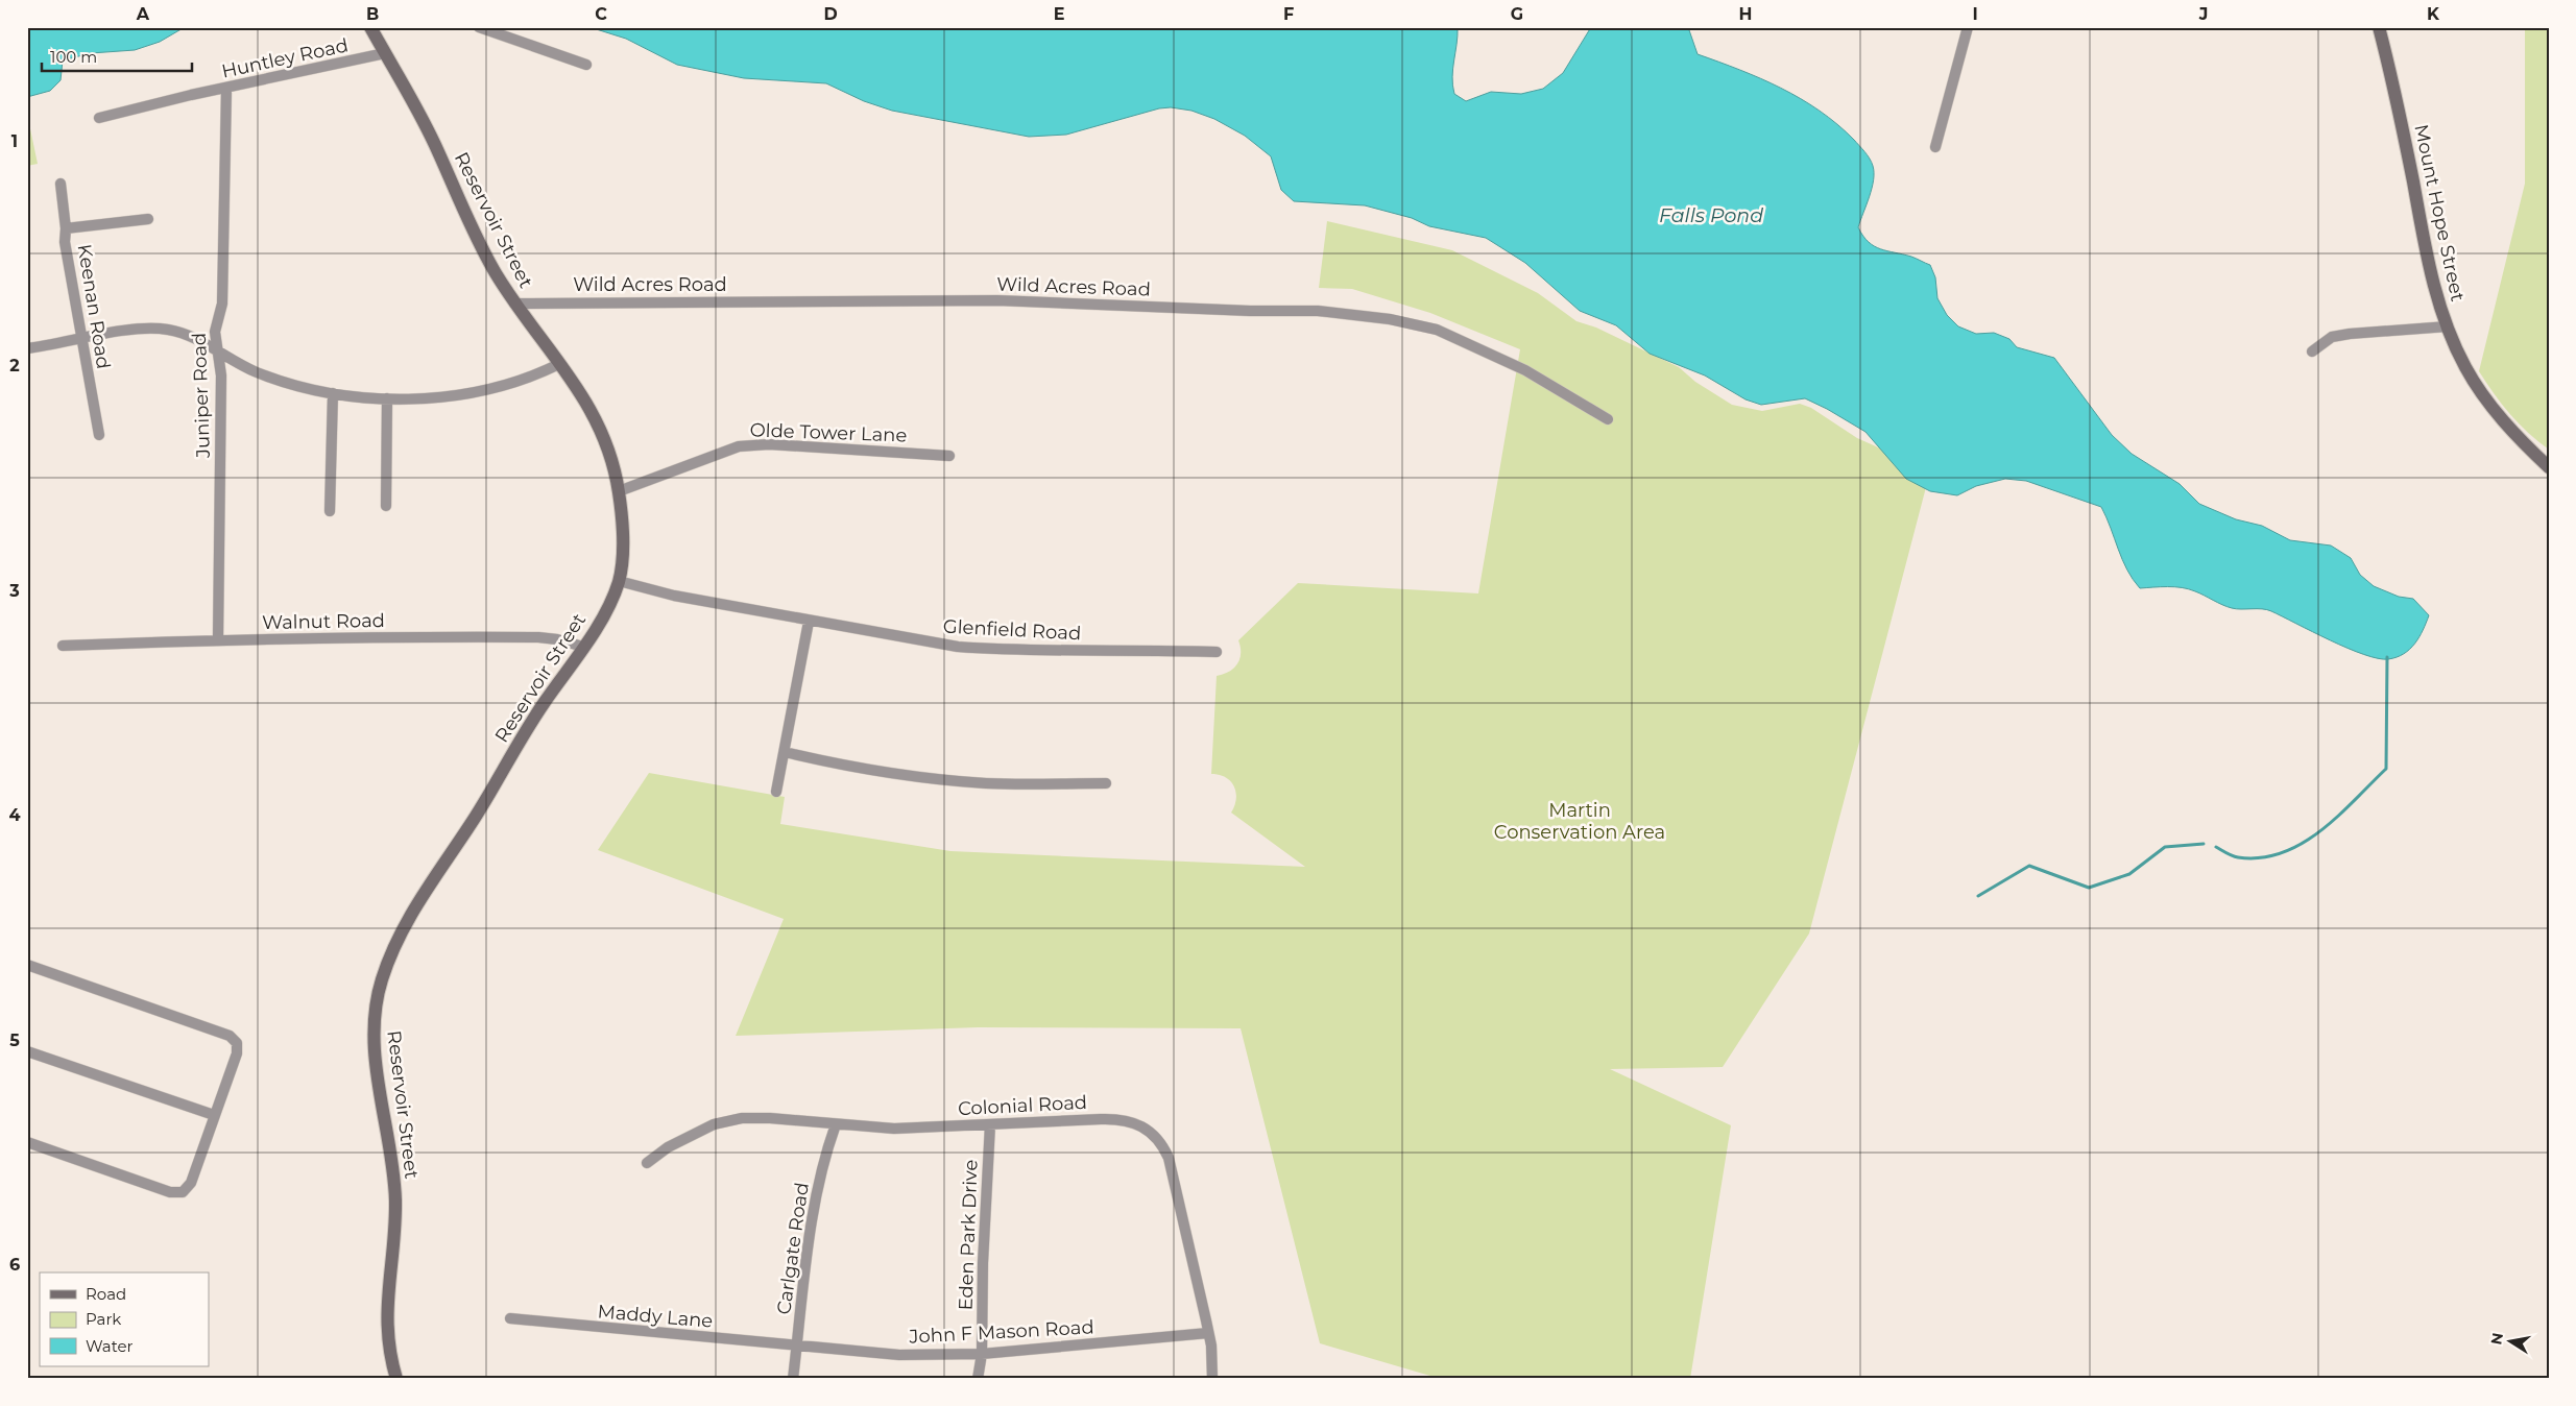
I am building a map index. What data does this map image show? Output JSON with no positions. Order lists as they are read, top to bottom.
{
  "streets": {
    "street": [
      "Huntley Road",
      "Mount Hope Street",
      "Reservoir Street",
      "Wild Acres Road",
      "Keenan Road",
      "Juniper Road",
      "Olde Tower Lane",
      "Walnut Road",
      "Glenfield Road",
      "Colonial Road",
      "Eden Park Drive",
      "Carlgate Road",
      "Maddy Lane",
      "John F Mason Road"
    ]
  },
  "crossings": [
    ["Huntley Road", "Reservoir Street"],
    ["Huntley Road", "Juniper Road"],
    ["Reservoir Street", "Wild Acres Road"],
    ["Reservoir Street", "Olde Tower Lane"],
    ["Reservoir Street", "Walnut Road"],
    ["Reservoir Street", "Glenfield Road"],
    ["Juniper Road", "Walnut Road"],
    ["Colonial Road", "Eden Park Drive"],
    ["Colonial Road", "Carlgate Road"],
    ["Colonial Road", "John F Mason Road"],
    ["Eden Park Drive", "John F Mason Road"],
    ["Carlgate Road", "Maddy Lane"],
    ["Carlgate Road", "John F Mason Road"],
    ["Maddy Lane", "John F Mason Road"]
  ],
  "water": ["Falls Pond"],
  "parks": ["Martin Conservation Area"],
  "legend": ["Road", "Park", "Water"],
  "scale_bar": "100 m",
  "north": "left",
  "grid": {
    "columns": [
      "A",
      "B",
      "C",
      "D",
      "E",
      "F",
      "G",
      "H",
      "I",
      "J",
      "K"
    ],
    "rows": [
      "1",
      "2",
      "3",
      "4",
      "5",
      "6"
    ]
  }
}
